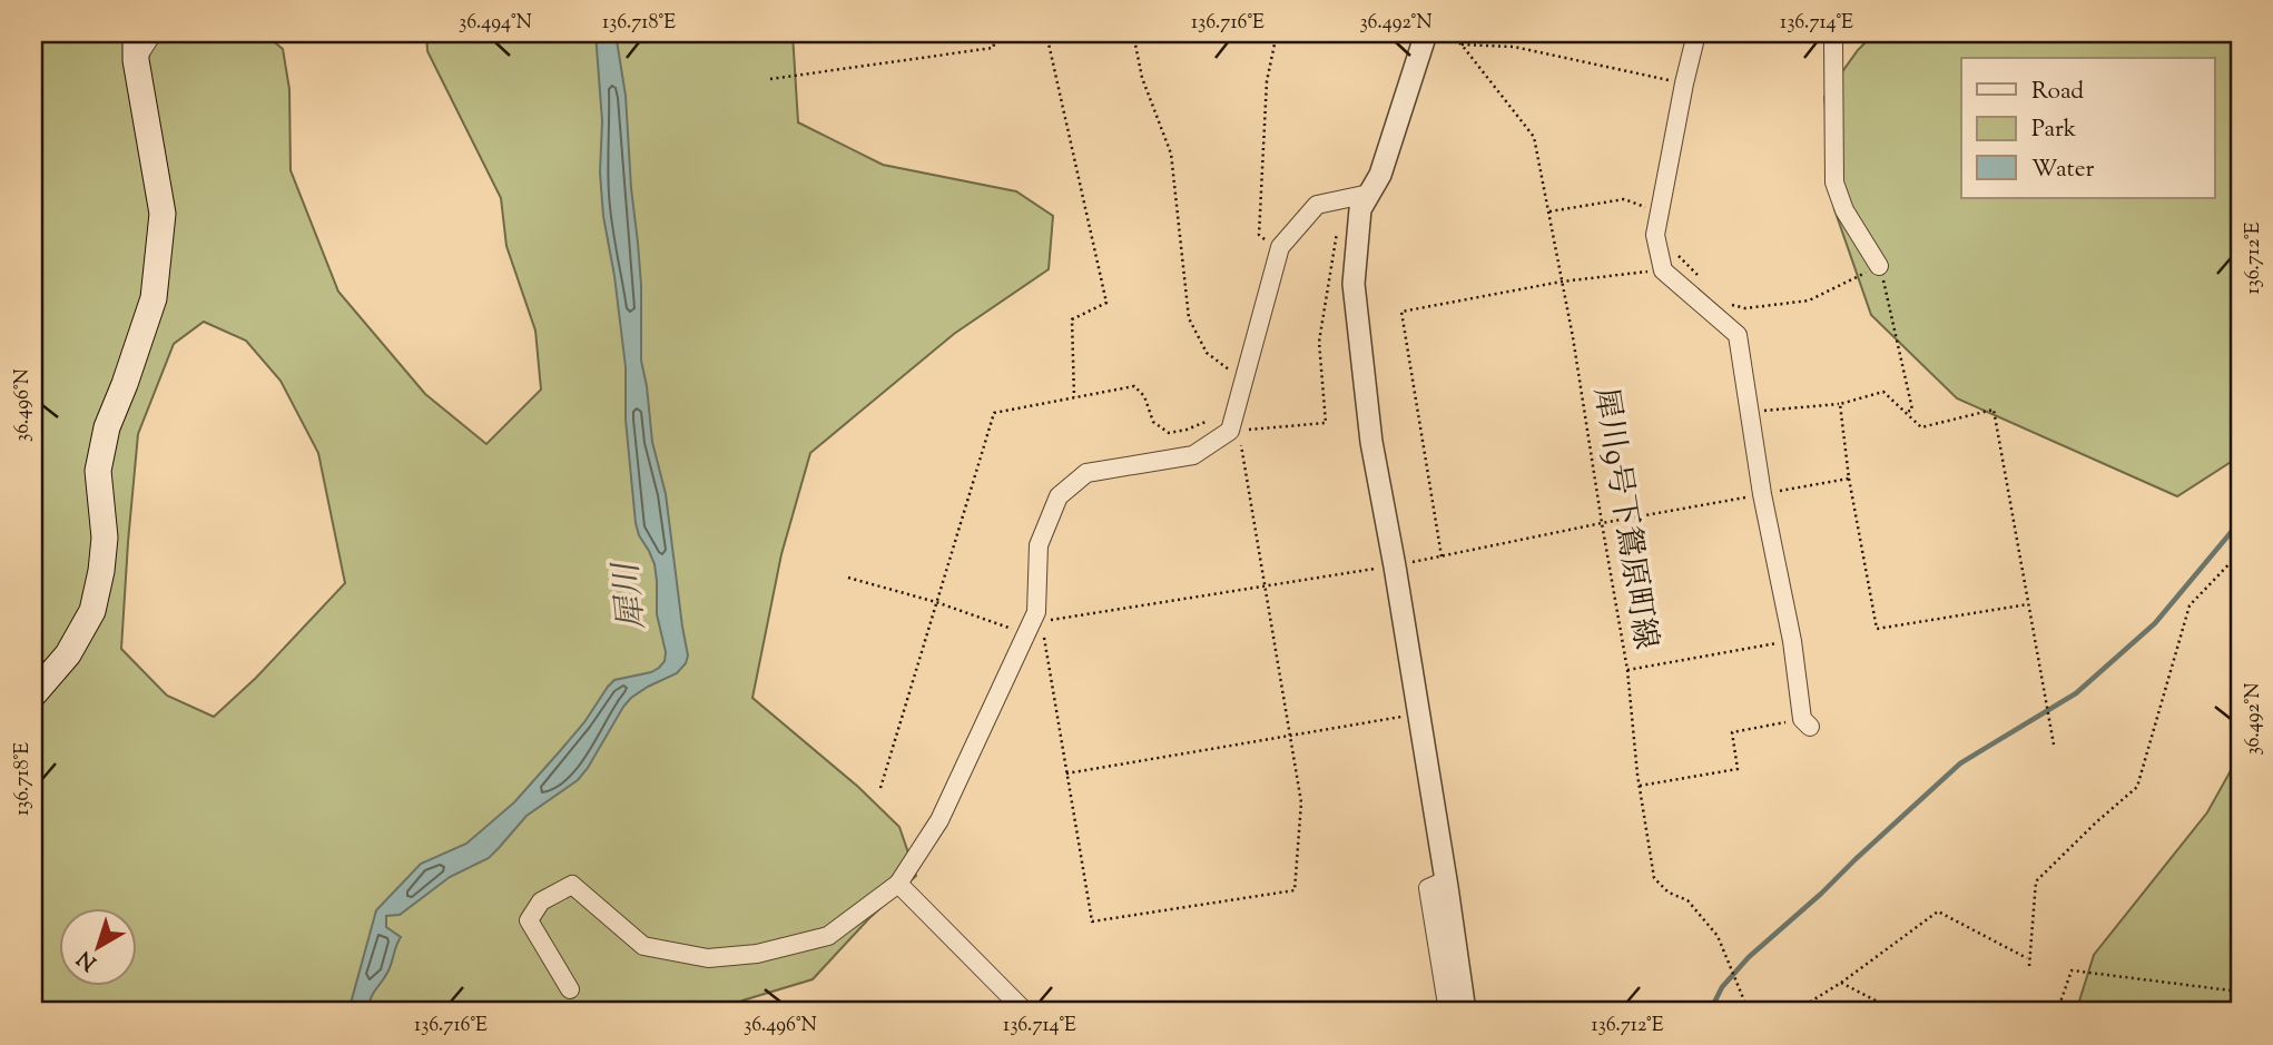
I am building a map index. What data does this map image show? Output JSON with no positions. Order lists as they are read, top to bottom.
{
  "streets": {
    "path": ["犀川9号下鴛原町線"]
  },
  "water": ["犀川"],
  "legend": ["Road", "Park", "Water"],
  "north": "bottom left",
  "coordinates": [
    "36.494°N",
    "136.718°E",
    "136.716°E",
    "36.492°N",
    "136.714°E",
    "136.712°E",
    "36.496°N"
  ]
}
